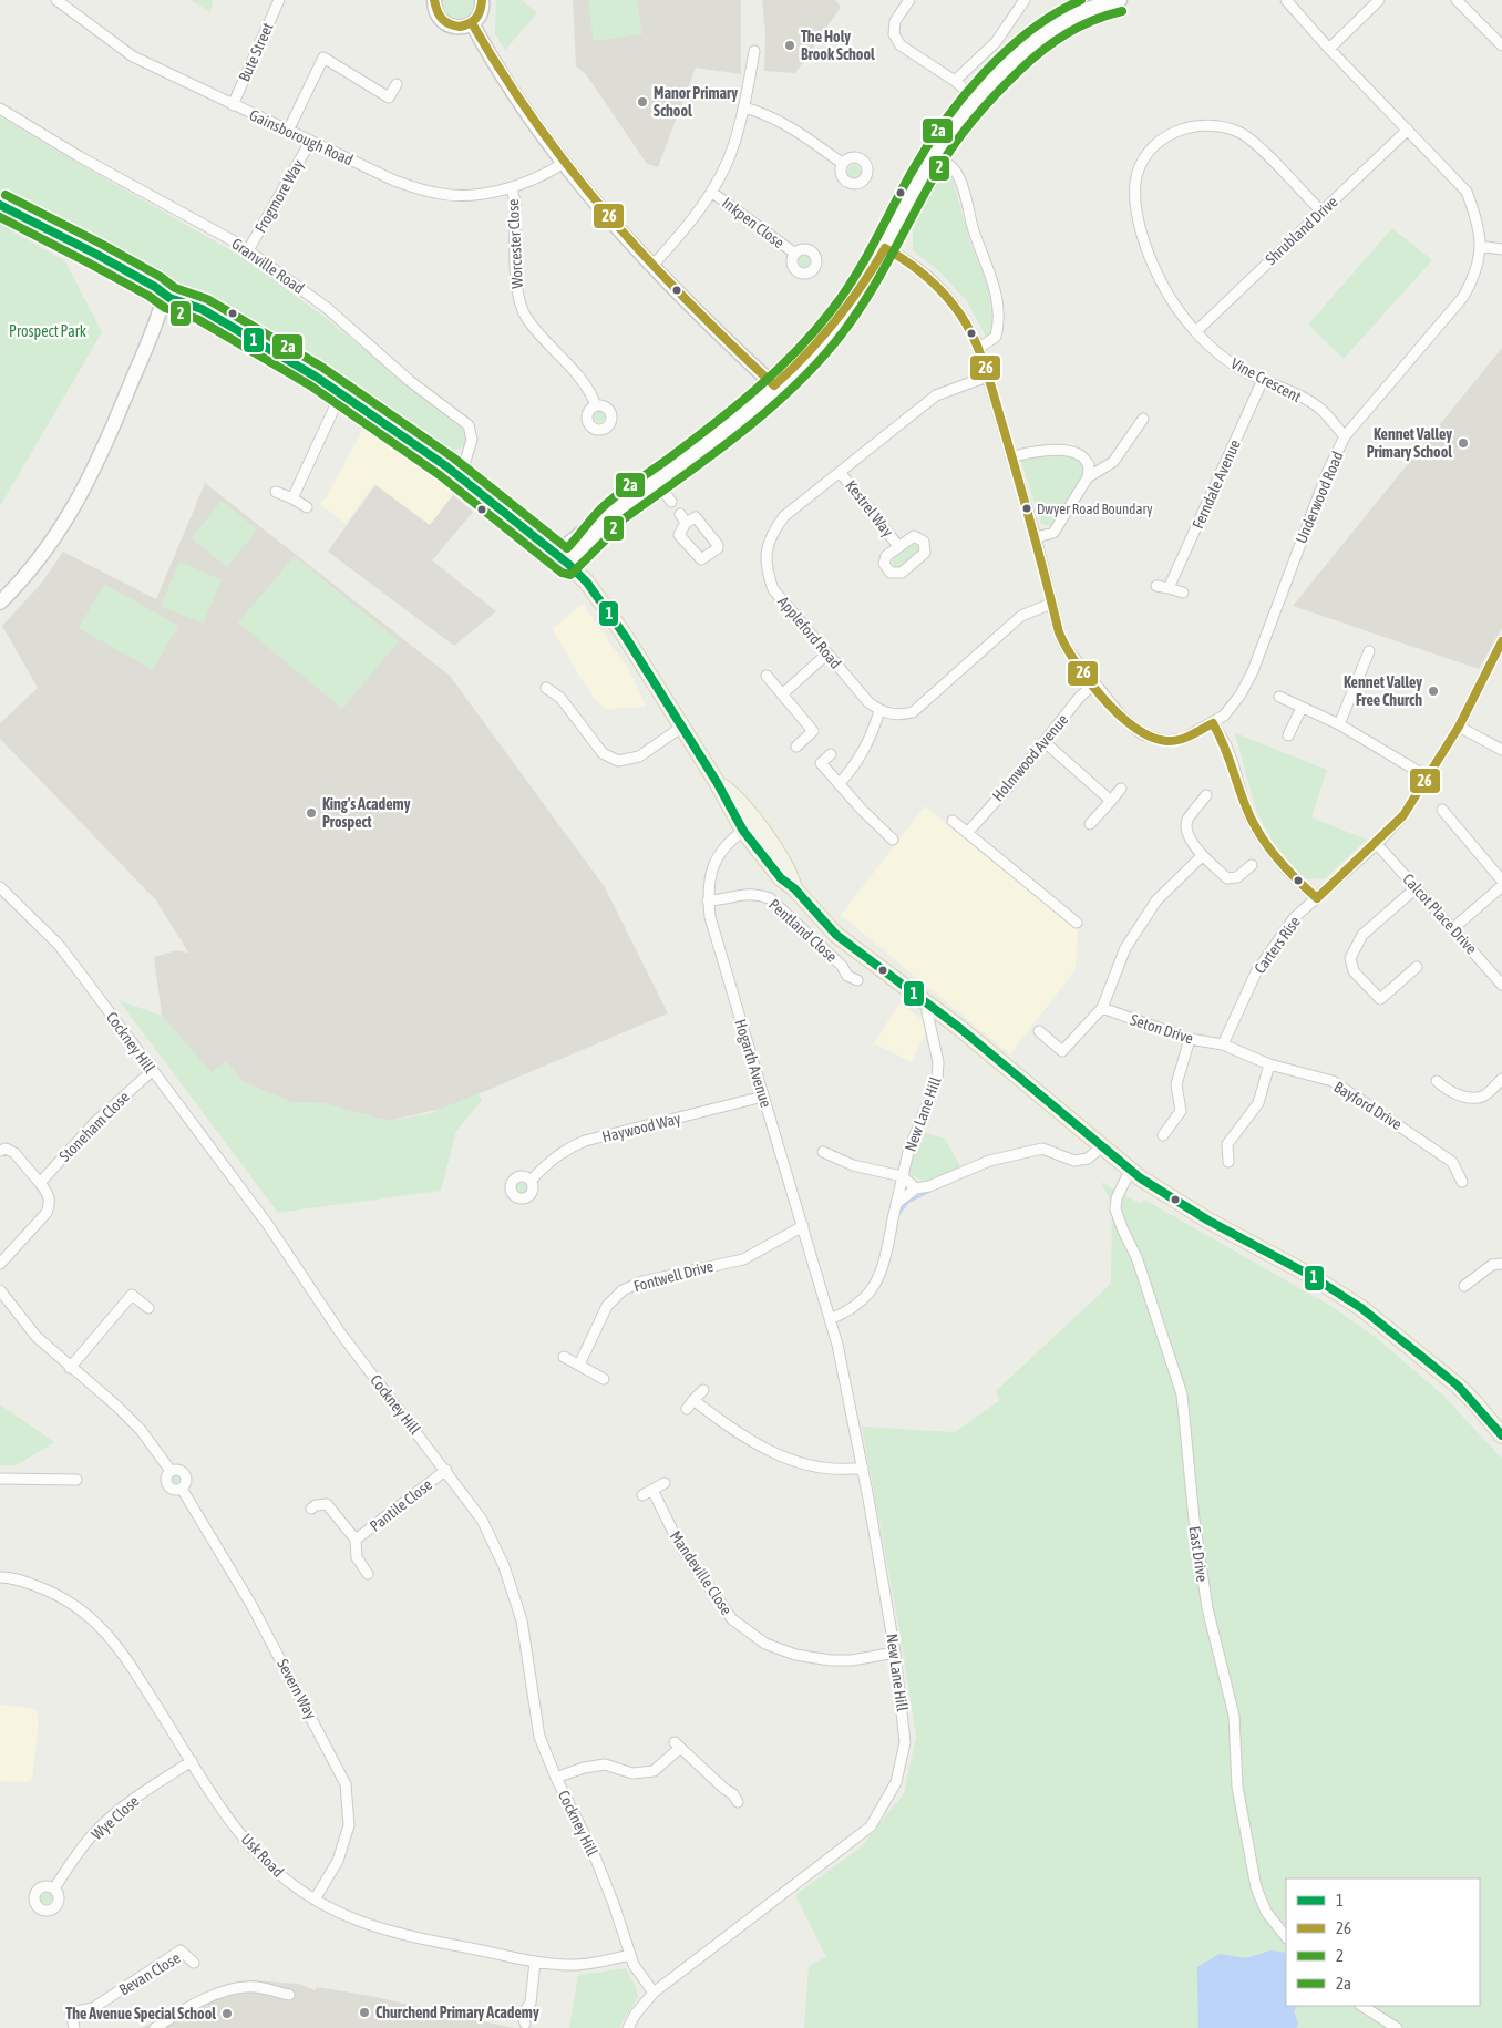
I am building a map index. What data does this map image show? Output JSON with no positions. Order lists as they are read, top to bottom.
{
  "streets": {
    "street": [
      "Bute Street",
      "Gainsborough Road",
      "Frogmore Way",
      "Inkpen Close",
      "Shrubland Drive",
      "Worcester Close",
      "Granville Road",
      "Vine Crescent",
      "Ferndale Avenue",
      "Underwood Road",
      "Kestrel Way",
      "Appleford Road",
      "Holmwood Avenue",
      "Calcot Place Drive",
      "Pentland Close",
      "Carters Rise",
      "Seton Drive",
      "Cockney Hill",
      "Hogarth Avenue",
      "Bayford Drive",
      "New Lane Hill",
      "Stoneham Close",
      "Haywood Way",
      "Fontwell Drive",
      "Pantile Close",
      "East Drive",
      "Mandeville Close",
      "Severn Way",
      "Wye Close",
      "Usk Road",
      "Bevan Close"
    ]
  },
  "crossings": [
    ["Bute Street", "Gainsborough Road"],
    ["Gainsborough Road", "Frogmore Way"],
    ["Gainsborough Road", "Worcester Close"],
    ["Frogmore Way", "Granville Road"],
    ["Shrubland Drive", "Vine Crescent"],
    ["Shrubland Drive", "Underwood Road"],
    ["Vine Crescent", "Ferndale Avenue"],
    ["Vine Crescent", "Underwood Road"],
    ["Underwood Road", "Appleford Road"],
    ["Underwood Road", "Holmwood Avenue"],
    ["Kestrel Way", "Appleford Road"],
    ["Calcot Place Drive", "Carters Rise"],
    ["Pentland Close", "Hogarth Avenue"],
    ["Carters Rise", "Seton Drive"],
    ["Carters Rise", "Bayford Drive"],
    ["Seton Drive", "Bayford Drive"],
    ["Cockney Hill", "New Lane Hill"],
    ["Cockney Hill", "Stoneham Close"],
    ["Cockney Hill", "Pantile Close"],
    ["Cockney Hill", "Usk Road"],
    ["Hogarth Avenue", "New Lane Hill"],
    ["Hogarth Avenue", "Haywood Way"],
    ["Hogarth Avenue", "Fontwell Drive"],
    ["New Lane Hill", "Mandeville Close"],
    ["Severn Way", "Usk Road"],
    ["Wye Close", "Usk Road"]
  ],
  "parks": ["Prospect Park"],
  "places": [
    "The Holy Brook School",
    "Manor Primary School",
    "Kennet Valley Primary School",
    "Dwyer Road Boundary",
    "Kennet Valley Free Church",
    "King's Academy Prospect",
    "Churchend Primary Academy",
    "The Avenue Special School"
  ],
  "lines": [
    "transit line 26",
    "transit line 2a",
    "transit line 2",
    "transit line 1"
  ],
  "legend": [
    "1",
    "26",
    "2",
    "2a"
  ]
}
